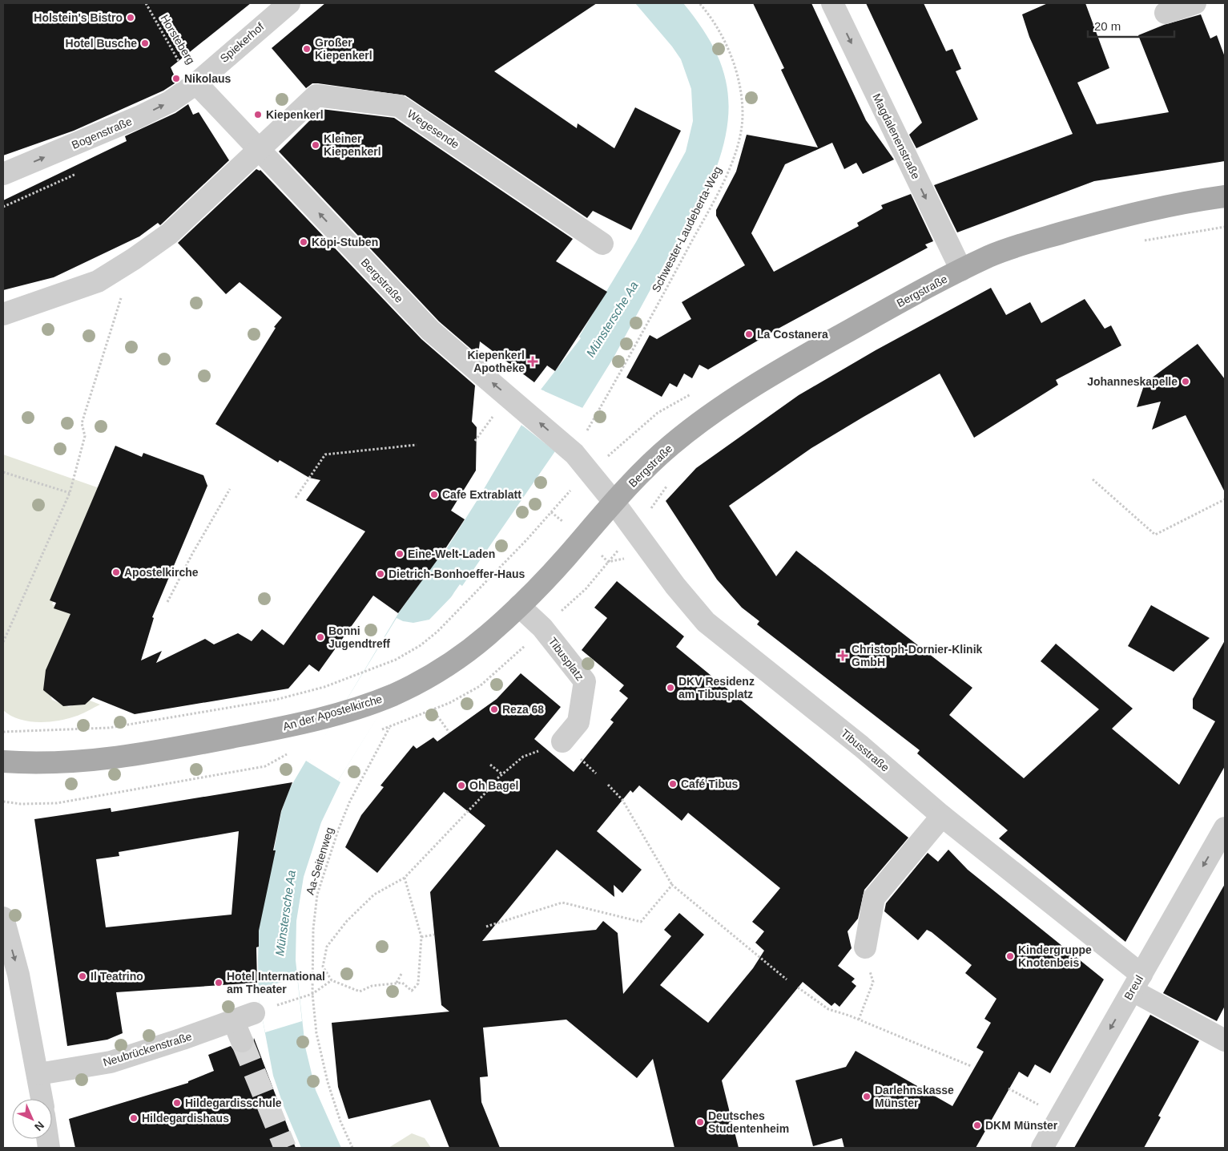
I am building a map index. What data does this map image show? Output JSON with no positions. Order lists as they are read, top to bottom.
{
  "streets": {
    "main road": ["Bergstraße", "An der Apostelkirche"],
    "street": [
      "Spiekerhof",
      "Wegesende",
      "Bogenstraße",
      "Magdalenenstraße",
      "Tibusplatz",
      "Tibusstraße",
      "Breul",
      "Neubrückenstraße"
    ],
    "path": ["Horsteberg", "Schwester-Laudeberta-Weg", "Aa-Seitenweg"]
  },
  "crossings": [
    ["Horsteberg", "Spiekerhof"],
    ["Horsteberg", "Bogenstraße"],
    ["Horsteberg", "Bergstraße"],
    ["Spiekerhof", "Bogenstraße"],
    ["Spiekerhof", "Bergstraße"],
    ["Wegesende", "Bergstraße"],
    ["Bogenstraße", "Bergstraße"],
    ["Magdalenenstraße", "Bergstraße"],
    ["Schwester-Laudeberta-Weg", "Bergstraße"],
    ["Bergstraße", "An der Apostelkirche"],
    ["Bergstraße", "Tibusstraße"],
    ["Tibusplatz", "An der Apostelkirche"],
    ["An der Apostelkirche", "Tibusstraße"],
    ["An der Apostelkirche", "Aa-Seitenweg"],
    ["Tibusstraße", "Breul"]
  ],
  "one_way": ["Bogenstraße", "Magdalenenstraße", "Breul"],
  "water": ["Münstersche Aa"],
  "places": {
    "other": [
      "Holstein's Bistro",
      "Hotel Busche",
      "Großer Kiepenkerl",
      "Nikolaus",
      "Kiepenkerl",
      "Kleiner Kiepenkerl",
      "Köpi-Stuben",
      "La Costanera",
      "Johanneskapelle",
      "Cafe Extrablatt",
      "Eine-Welt-Laden",
      "Apostelkirche",
      "Dietrich-Bonhoeffer-Haus",
      "Bonni Jugendtreff",
      "DKV Residenz am Tibusplatz",
      "Reza 68",
      "Café Tibus",
      "Oh Bagel",
      "Kindergruppe Knotenbeis",
      "Il Teatrino",
      "Hotel International am Theater",
      "Darlehnskasse Münster",
      "Hildegardisschule",
      "Hildegardishaus",
      "Deutsches Studentenheim",
      "DKM Münster"
    ],
    "health": ["Kiepenkerl Apotheke", "Christoph-Dornier-Klinik GmbH"]
  },
  "scale_bar": "20 m",
  "north": "bottom right"
}
